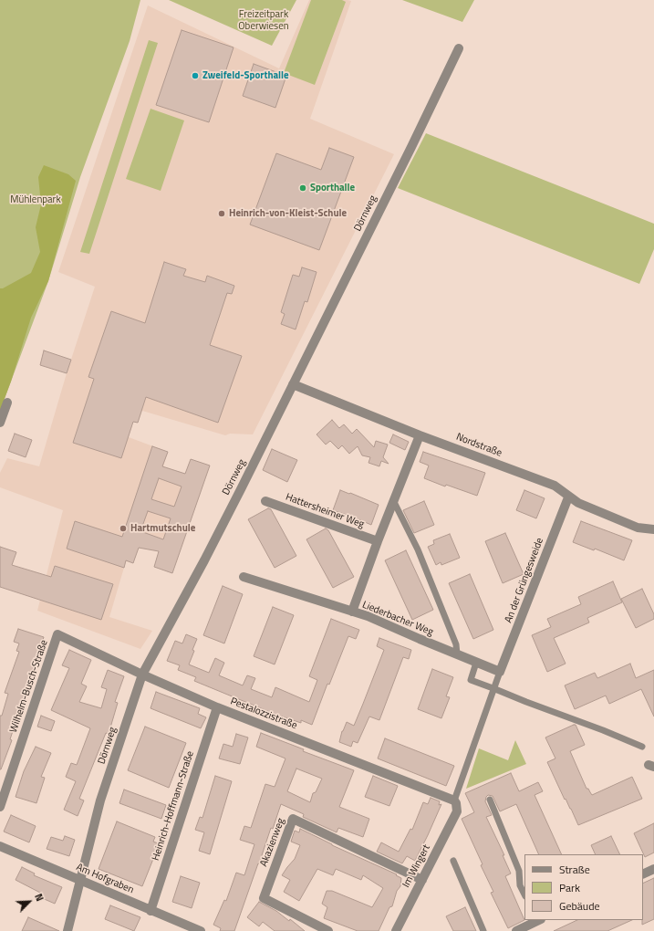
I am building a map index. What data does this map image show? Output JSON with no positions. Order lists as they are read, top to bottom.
{
  "streets": {
    "street": [
      "Dörnweg",
      "Nordstraße",
      "Hattersheimer Weg",
      "An der Grüngesweide",
      "Liederbacher Weg",
      "Wilhelm-Busch-Straße",
      "Pestalozzistraße",
      "Heinrich-Hoffmann-Straße",
      "Akazienweg",
      "Im Wingert",
      "Am Hofgraben"
    ]
  },
  "crossings": [
    ["Dörnweg", "Nordstraße"],
    ["Dörnweg", "Pestalozzistraße"],
    ["Dörnweg", "Am Hofgraben"],
    ["Nordstraße", "An der Grüngesweide"],
    ["An der Grüngesweide", "Liederbacher Weg"],
    ["Wilhelm-Busch-Straße", "Pestalozzistraße"],
    ["Pestalozzistraße", "Heinrich-Hoffmann-Straße"],
    ["Pestalozzistraße", "Im Wingert"],
    ["Heinrich-Hoffmann-Straße", "Am Hofgraben"],
    ["Akazienweg", "Im Wingert"]
  ],
  "parks": ["Freizeitpark Oberwiesen", "Mühlenpark"],
  "places": [
    "Zweifeld-Sporthalle",
    "Sporthalle",
    "Heinrich-von-Kleist-Schule",
    "Hartmutschule"
  ],
  "legend": ["Straße", "Park", "Gebäude"],
  "north": "top right"
}
